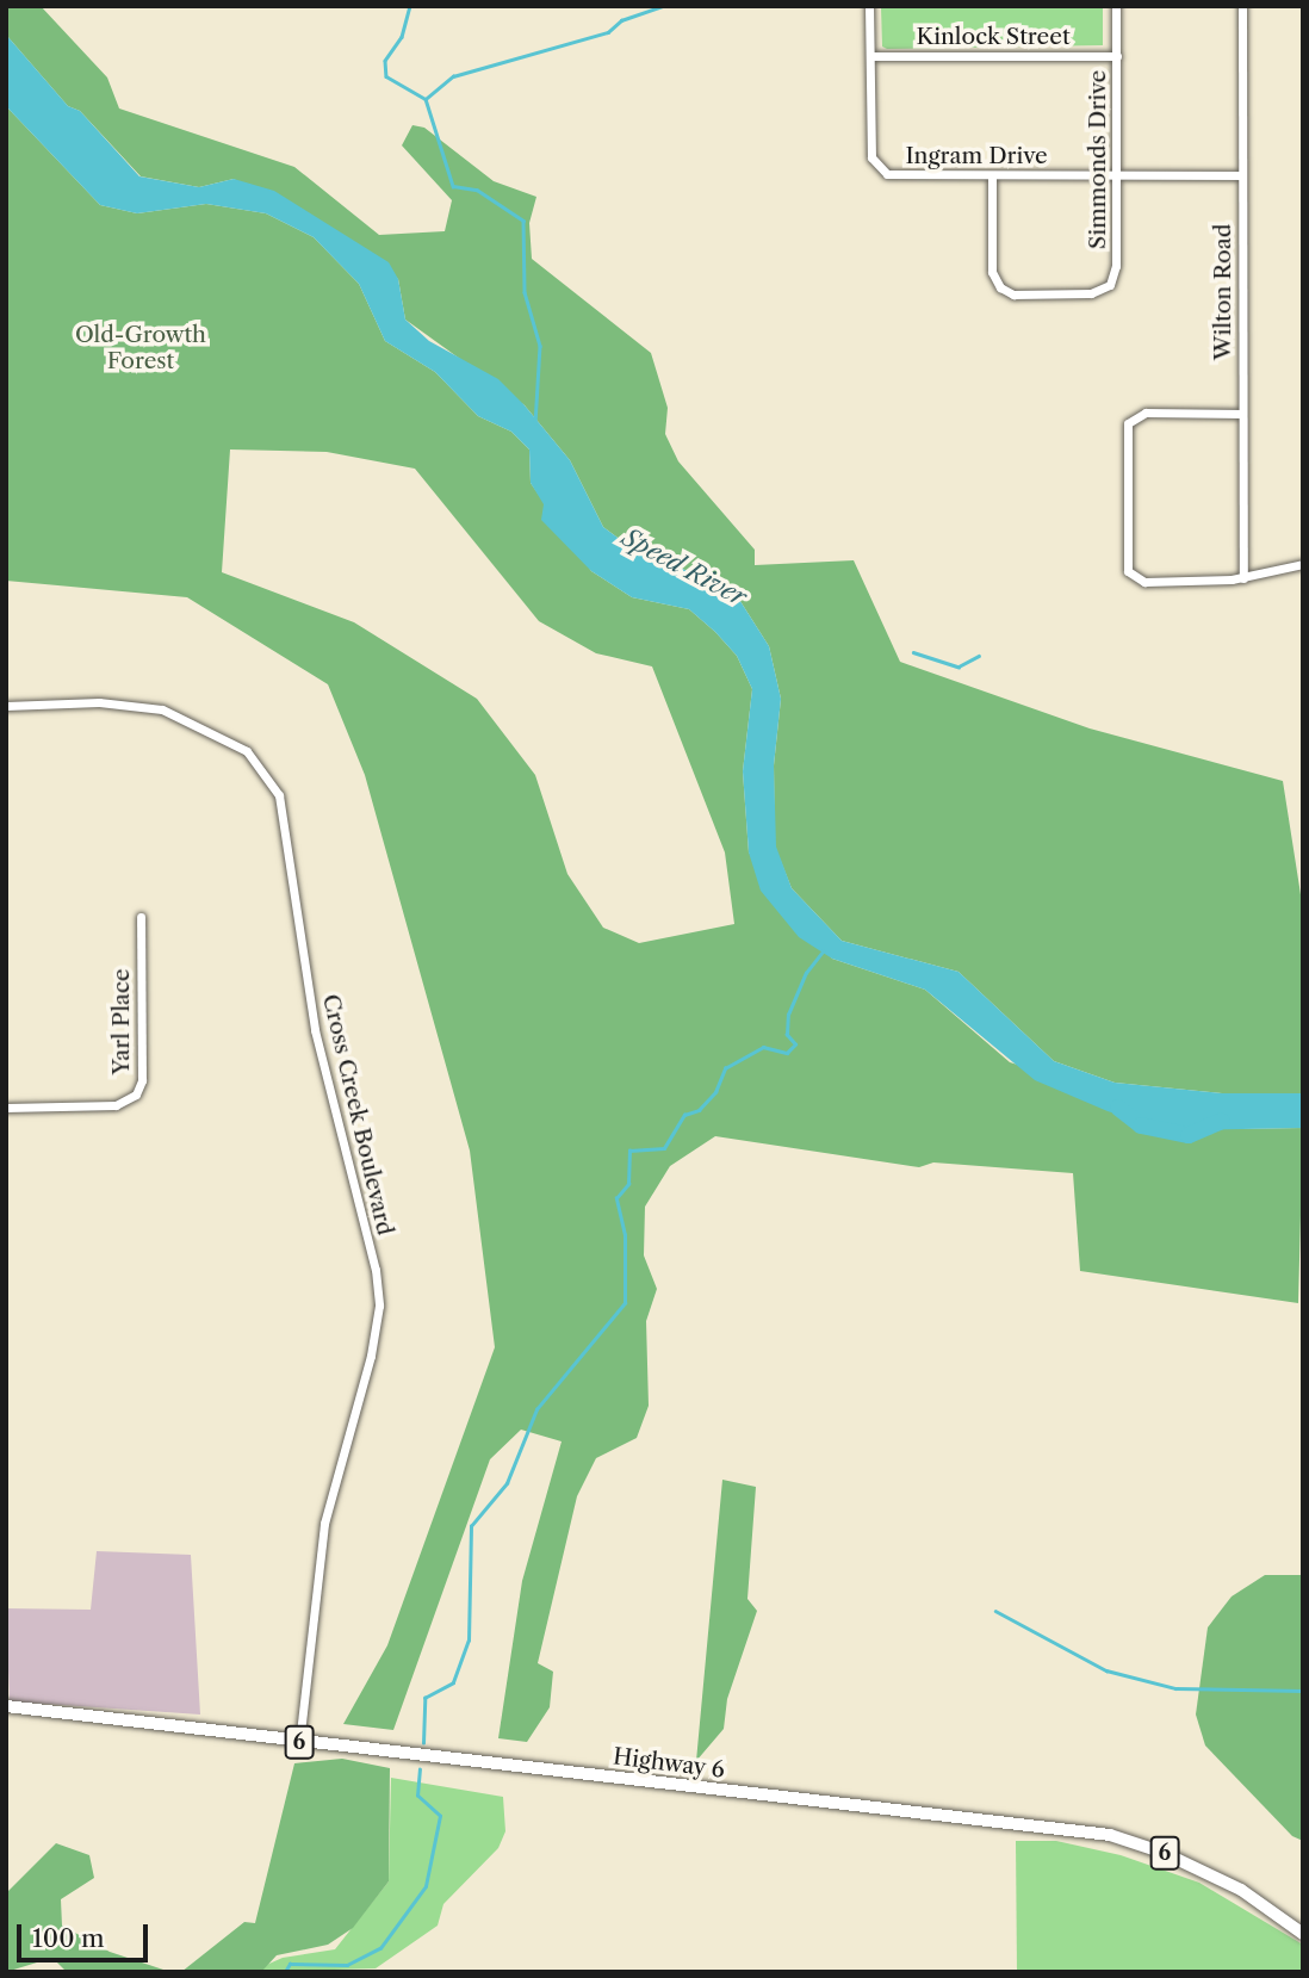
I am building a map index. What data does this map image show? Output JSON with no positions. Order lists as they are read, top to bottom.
{
  "streets": {
    "main road": ["6", "Highway 6"],
    "street": [
      "Kinlock Street",
      "Ingram Drive",
      "Simmonds Drive",
      "Wilton Road",
      "Yarl Place",
      "Cross Creek Boulevard"
    ]
  },
  "crossings": [
    ["Kinlock Street", "Ingram Drive"],
    ["Kinlock Street", "Simmonds Drive"],
    ["Ingram Drive", "Simmonds Drive"],
    ["Ingram Drive", "Wilton Road"],
    ["Cross Creek Boulevard", "Highway 6"]
  ],
  "water": ["Speed River"],
  "parks": ["Old-Growth Forest"],
  "scale_bar": "100 m"
}
